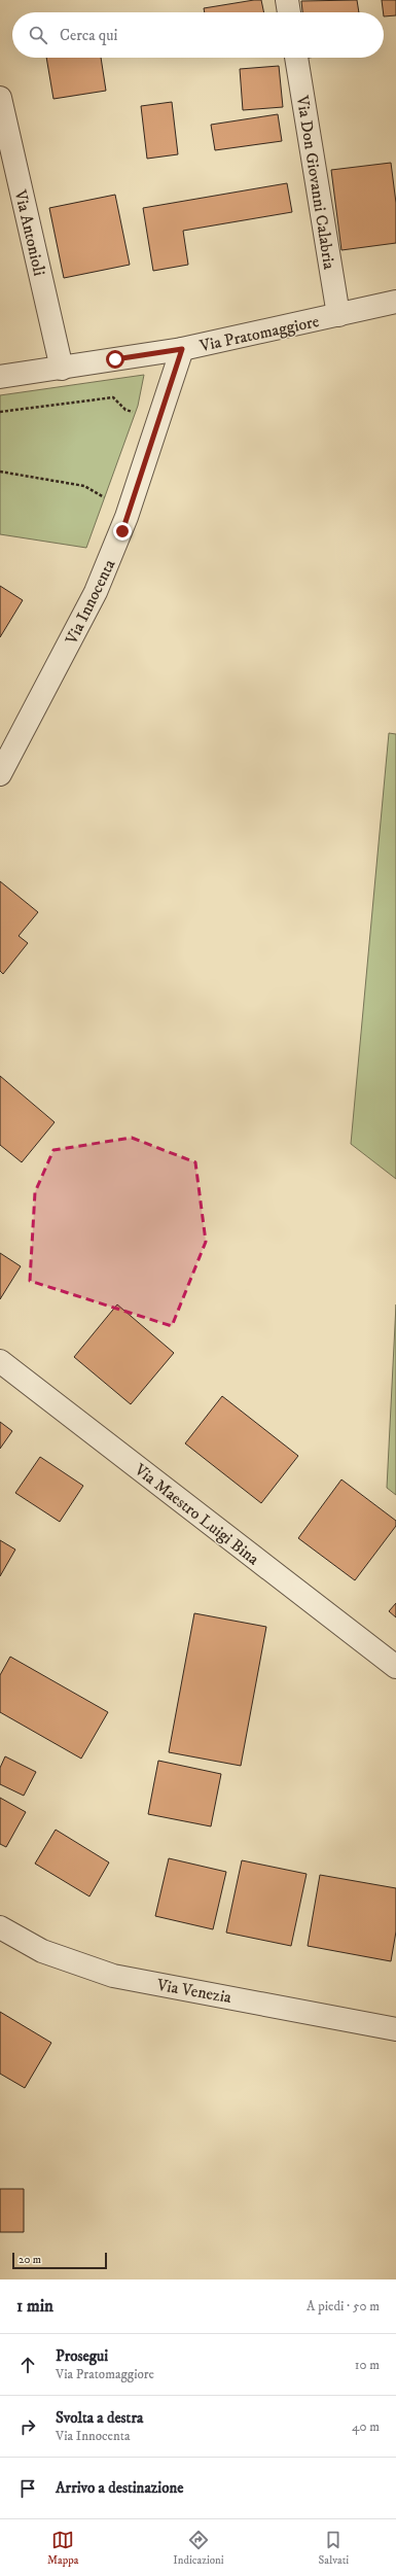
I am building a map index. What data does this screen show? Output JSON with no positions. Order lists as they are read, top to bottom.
{
  "streets": {
    "street": [
      "Via Don Giovanni Calabria",
      "Via Antonioli",
      "Via Pratomaggiore",
      "Via Innocenta",
      "Via Maestro Luigi Bina",
      "Via Venezia"
    ]
  },
  "crossings": [
    ["Via Don Giovanni Calabria", "Via Pratomaggiore"],
    ["Via Antonioli", "Via Pratomaggiore"],
    ["Via Pratomaggiore", "Via Innocenta"]
  ],
  "scale_bar": "20 m",
  "page": {
    "search": "Cerca qui",
    "scale": "20 m",
    "heading": ["1 min", "A piedi · 50 m"],
    "list": [
      ["Prosegui", "Via Pratomaggiore", "10 m"],
      ["Svolta a destra", "Via Innocenta", "40 m"],
      "Arrivo a destinazione"
    ],
    "nav": ["Mappa", "Indicazioni", "Salvati"]
  }
}
